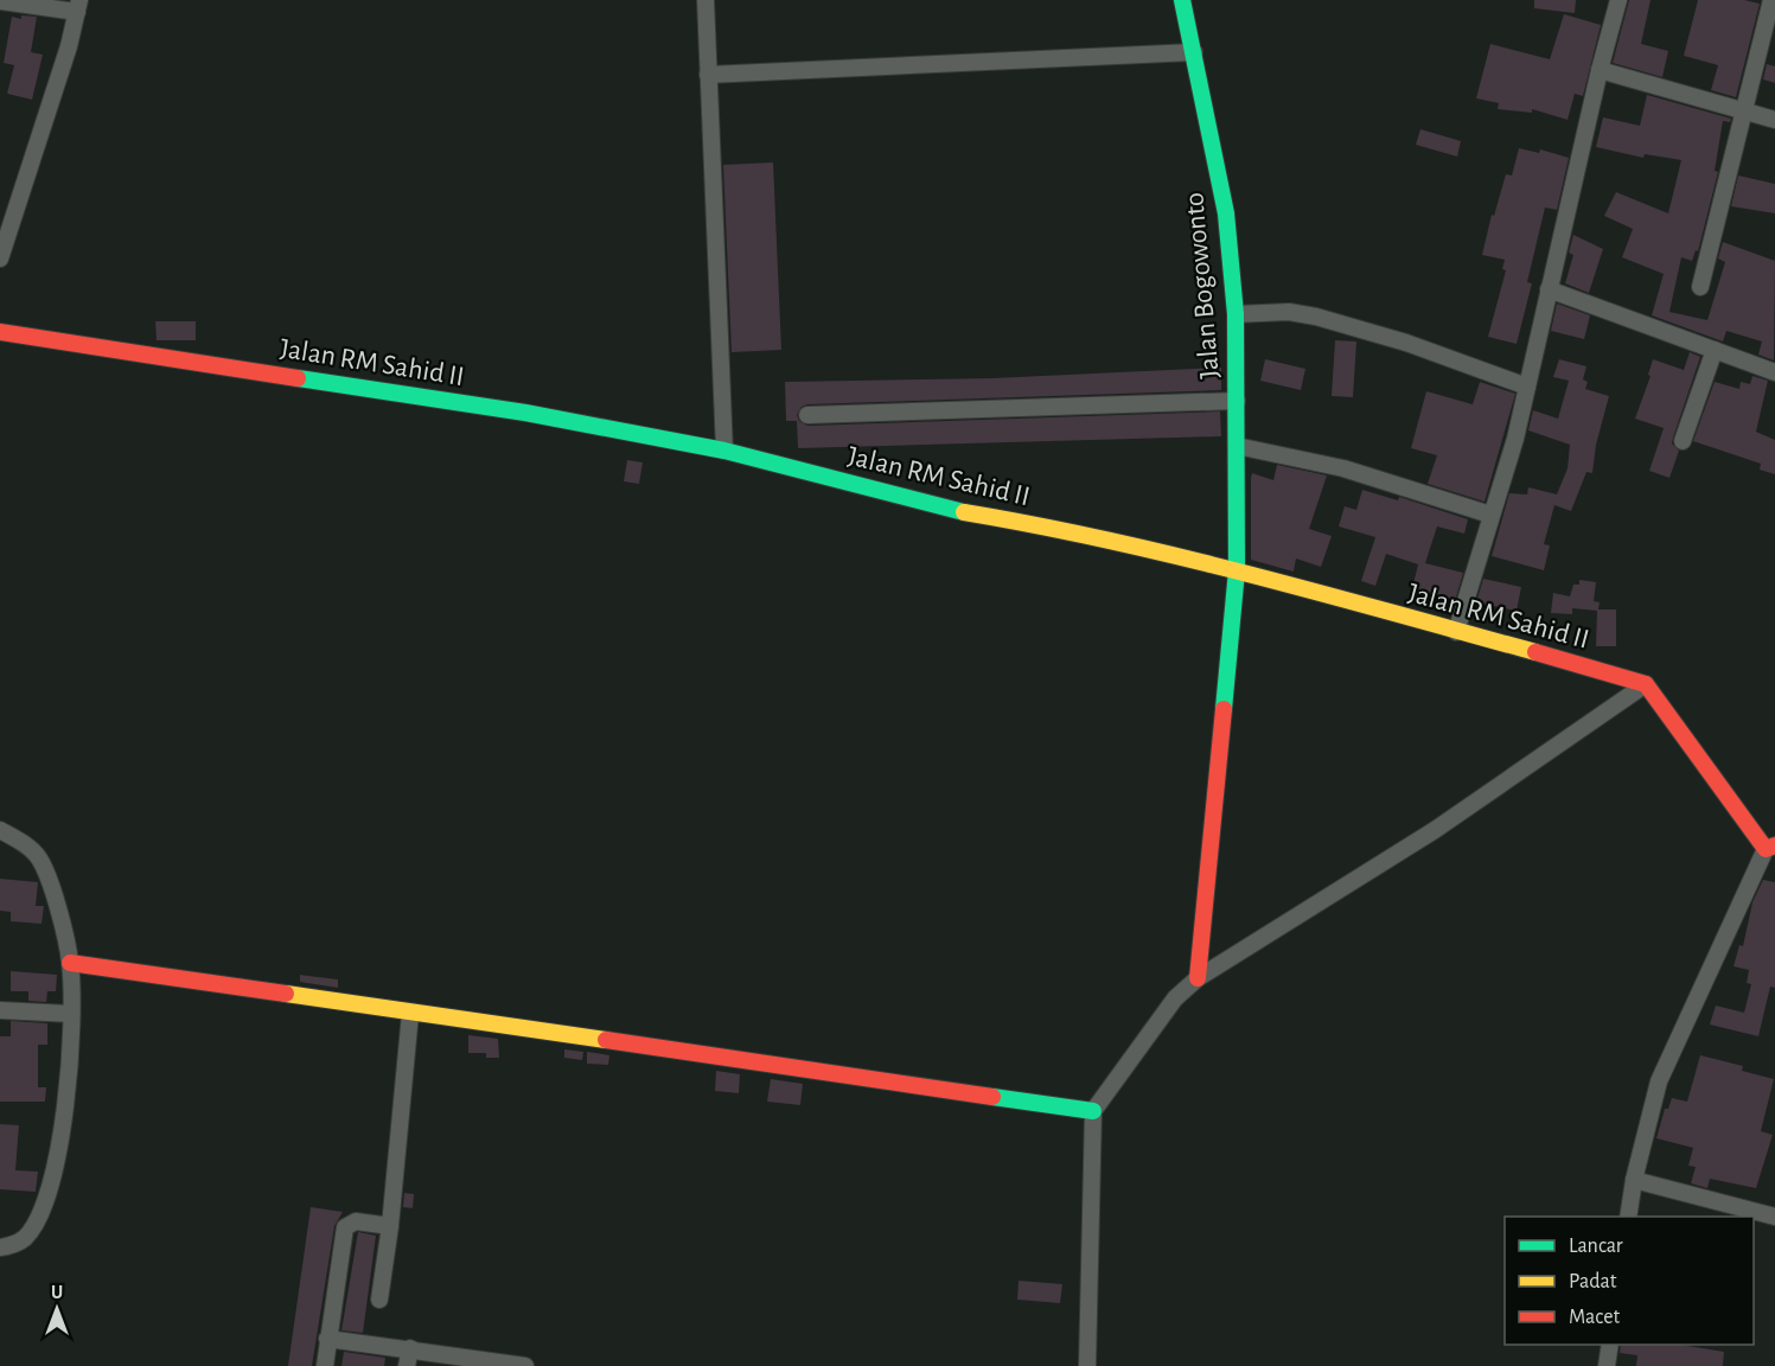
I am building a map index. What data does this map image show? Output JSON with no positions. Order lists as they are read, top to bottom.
{
  "streets": {
    "street": ["Jalan Bogowonto", "Jalan RM Sahid II"]
  },
  "crossings": [
    ["Jalan Bogowonto", "Jalan RM Sahid II"]
  ],
  "legend": ["Lancar", "Padat", "Macet"],
  "north": "top"
}
